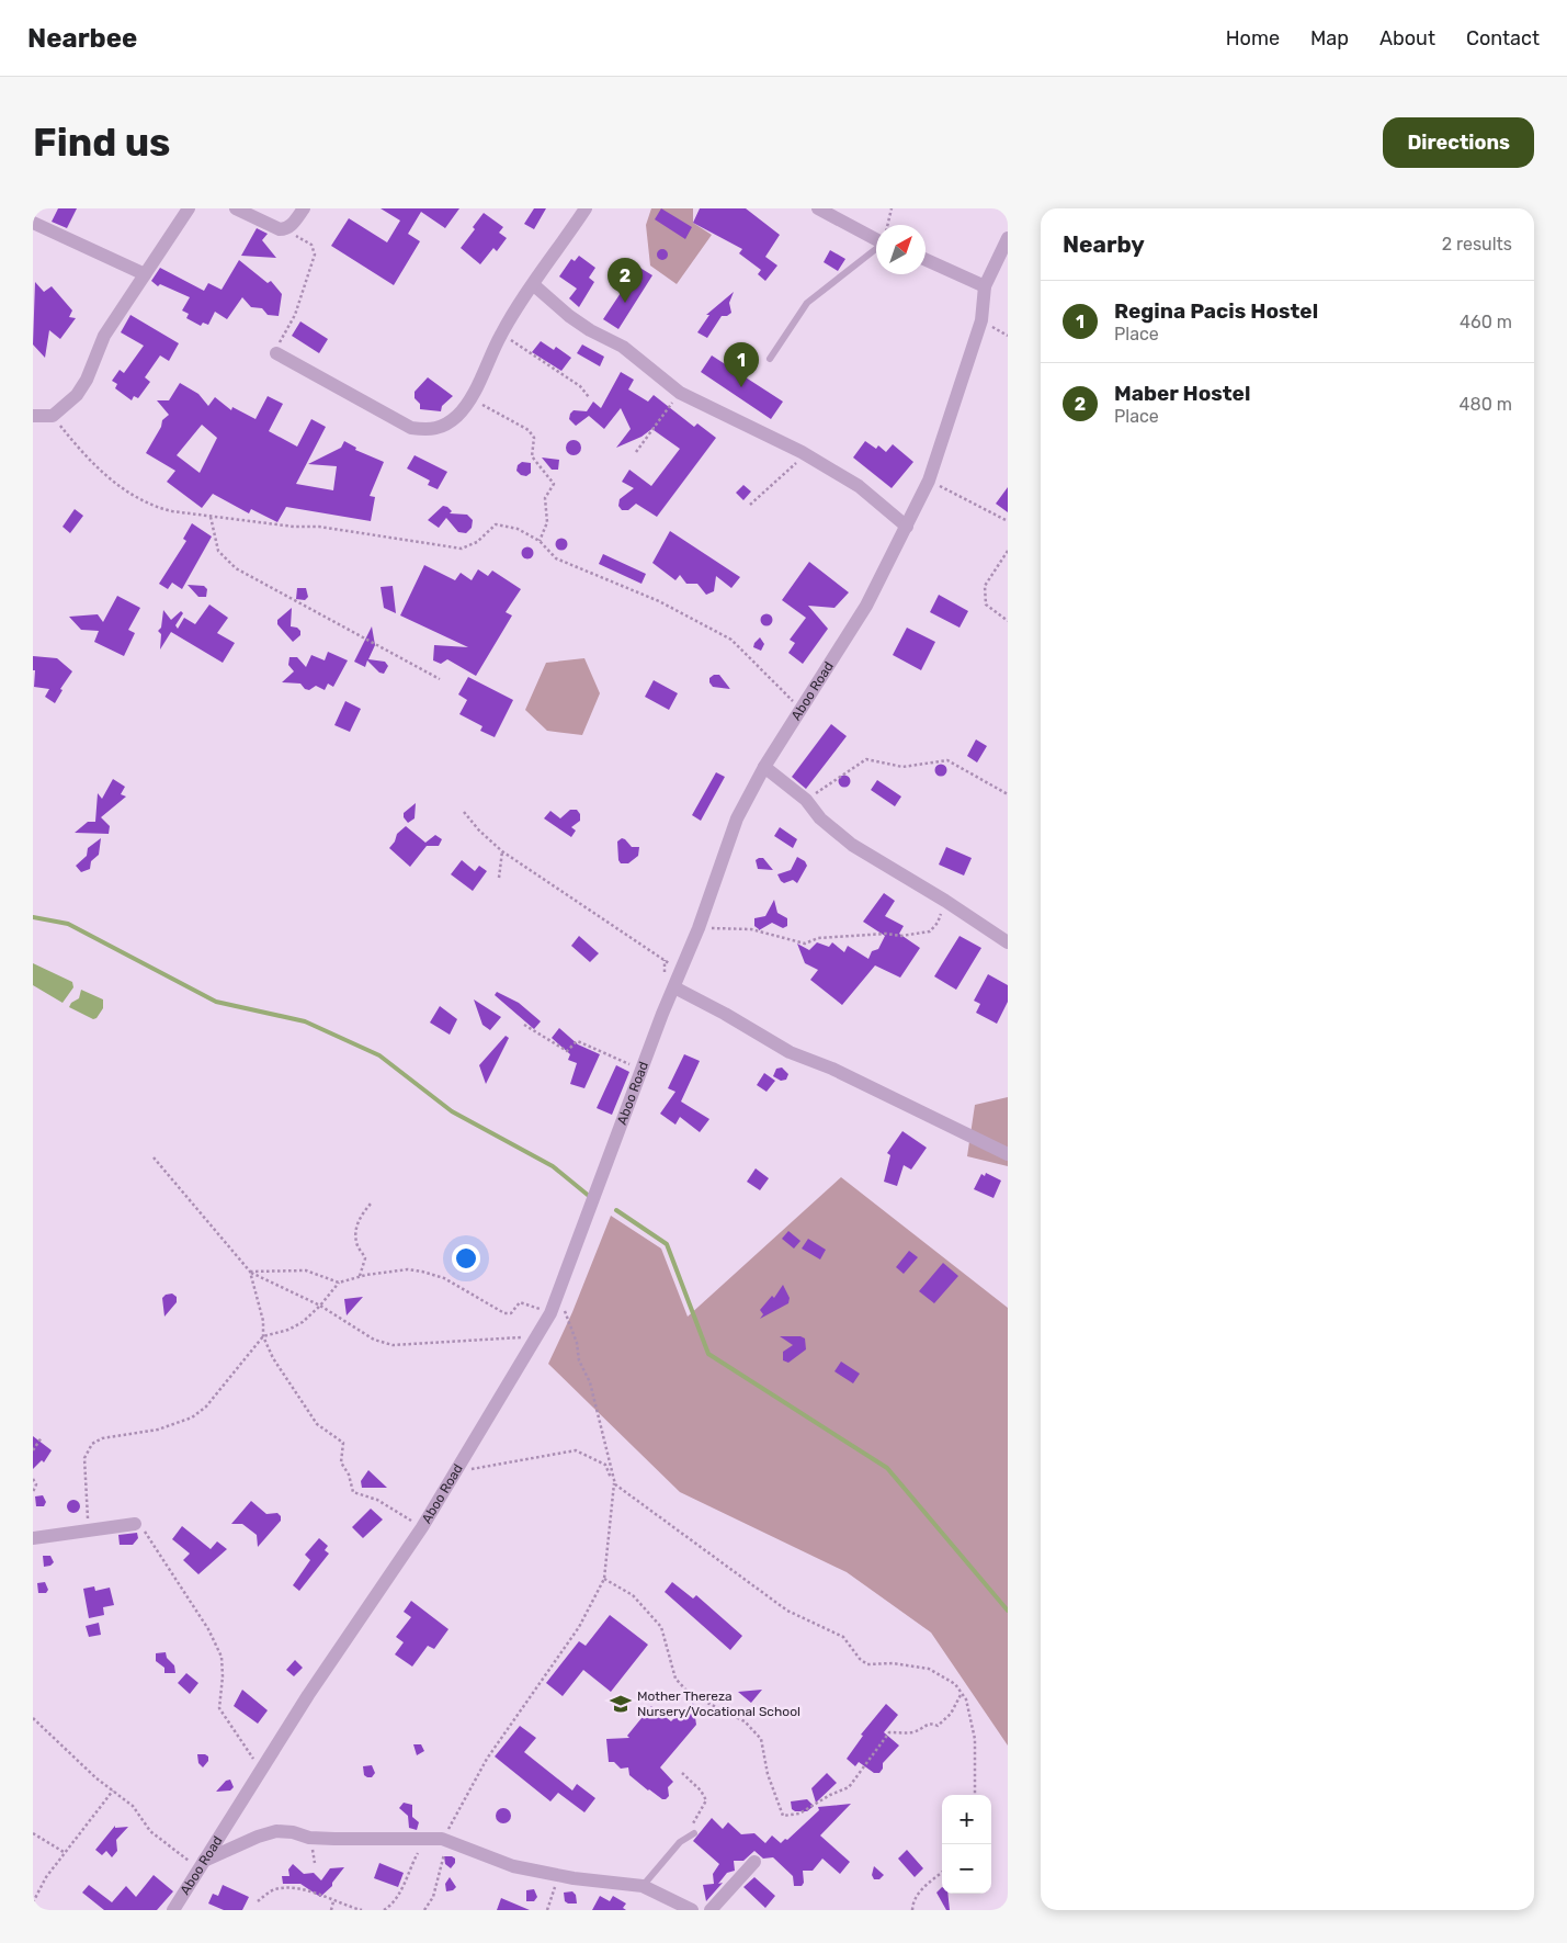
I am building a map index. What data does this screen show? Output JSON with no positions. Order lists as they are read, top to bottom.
{
  "streets": {
    "street": ["Aboo Road"]
  },
  "places": {
    "school or university": ["Mother Thereza Nursery/Vocational School"]
  },
  "north": "top right",
  "page": {
    "header": "Nearbee",
    "nav": [
      "Home",
      "Map",
      "About",
      "Contact"
    ],
    "buttons": "Directions",
    "title": "Find us",
    "heading": ["Nearby", "2 results"],
    "pins": ["2", "1"],
    "list": [
      {
        "mark": "1",
        "name": "Regina Pacis Hostel",
        "note": "Place",
        "value": "460 m"
      },
      {
        "mark": "2",
        "name": "Maber Hostel",
        "note": "Place",
        "value": "480 m"
      }
    ],
    "map_buttons": ["+", "−"]
  }
}
